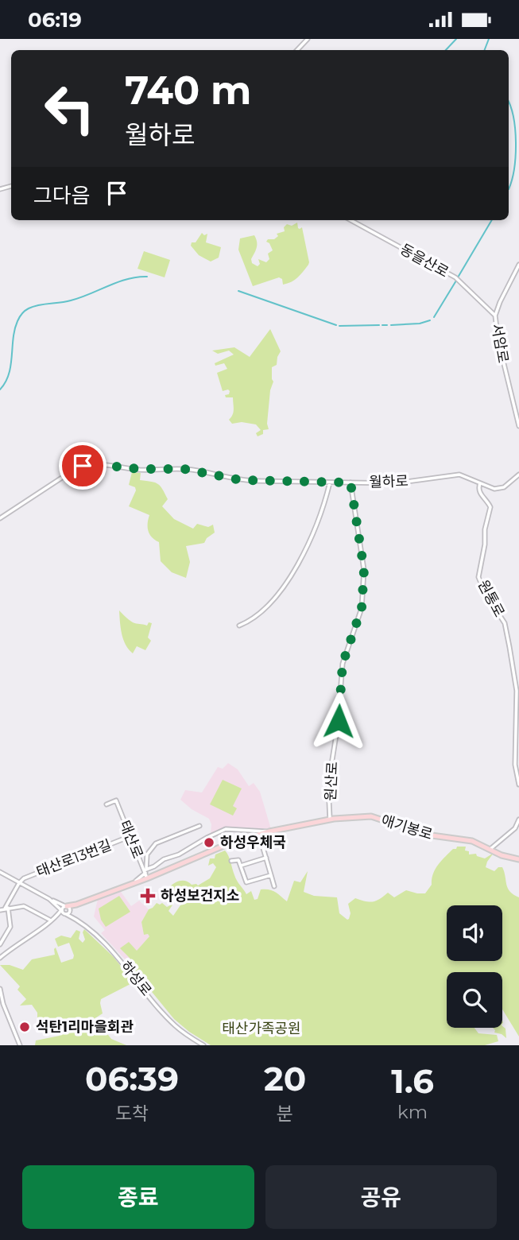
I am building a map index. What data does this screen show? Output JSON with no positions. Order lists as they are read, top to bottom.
{
  "streets": {
    "main road": ["애기봉로"],
    "street": [
      "동을산로",
      "서암로",
      "월하로",
      "원통로",
      "원산로",
      "태산로",
      "태산로13번길",
      "하성로"
    ]
  },
  "crossings": [
    ["동을산로", "서암로"],
    ["월하로", "원통로"],
    ["월하로", "원산로"],
    ["원산로", "애기봉로"],
    ["애기봉로", "태산로"],
    ["애기봉로", "하성로"],
    ["태산로", "태산로13번길"]
  ],
  "parks": ["태산가족공원"],
  "places": {
    "other": ["하성우체국", "석탄1리마을회관"],
    "health": ["하성보건지소"]
  },
  "page": {
    "status": "06:19",
    "turn": ["740 m", "월하로"],
    "then": "그다음",
    "eta": [
      "06:39",
      "도착",
      "20",
      "분",
      "1.6",
      "km"
    ],
    "buttons": ["종료", "공유"]
  }
}
